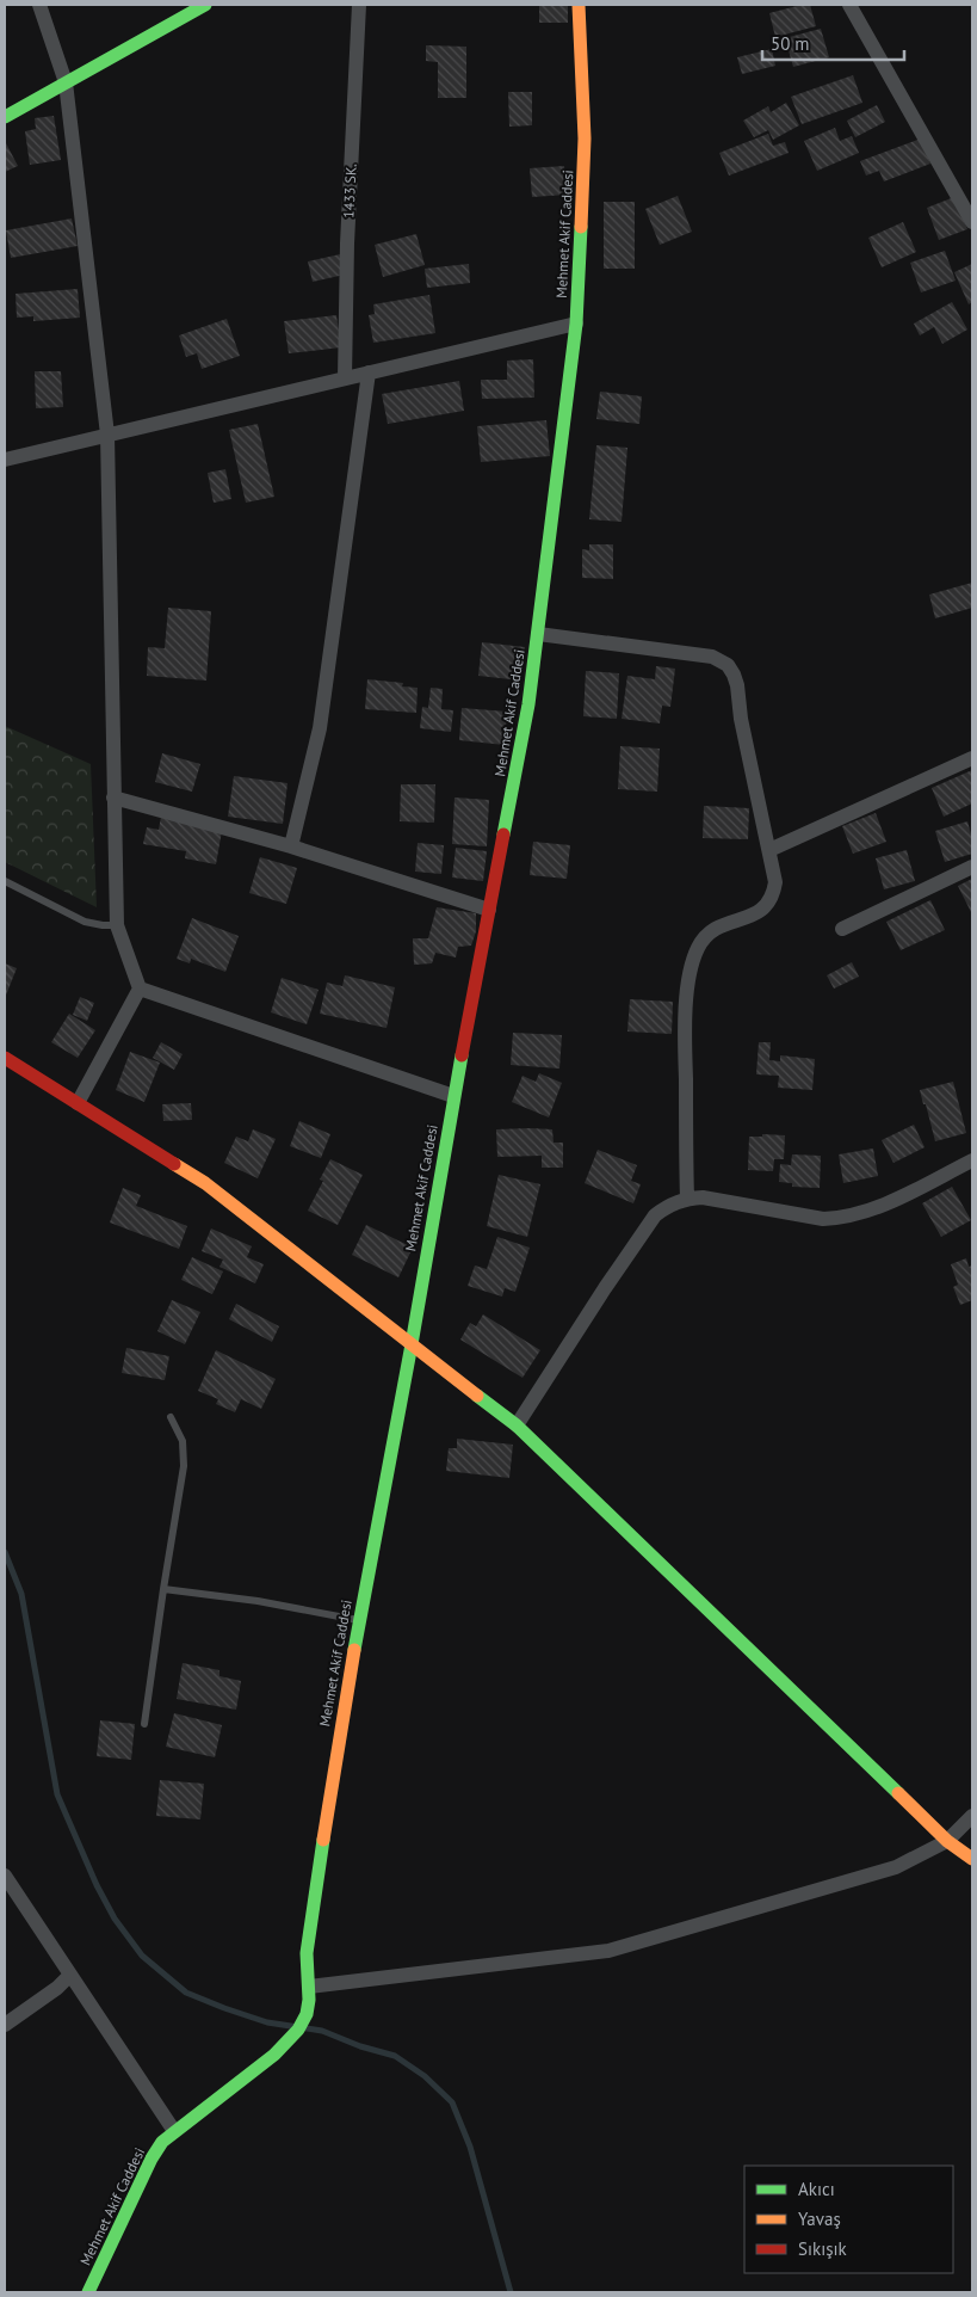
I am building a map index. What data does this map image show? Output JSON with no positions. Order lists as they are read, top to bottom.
{
  "streets": {
    "street": ["1433 SK.", "Mehmet Akif Caddesi"]
  },
  "legend": ["Akıcı", "Yavaş", "Sıkışık"],
  "scale_bar": "50 m"
}
